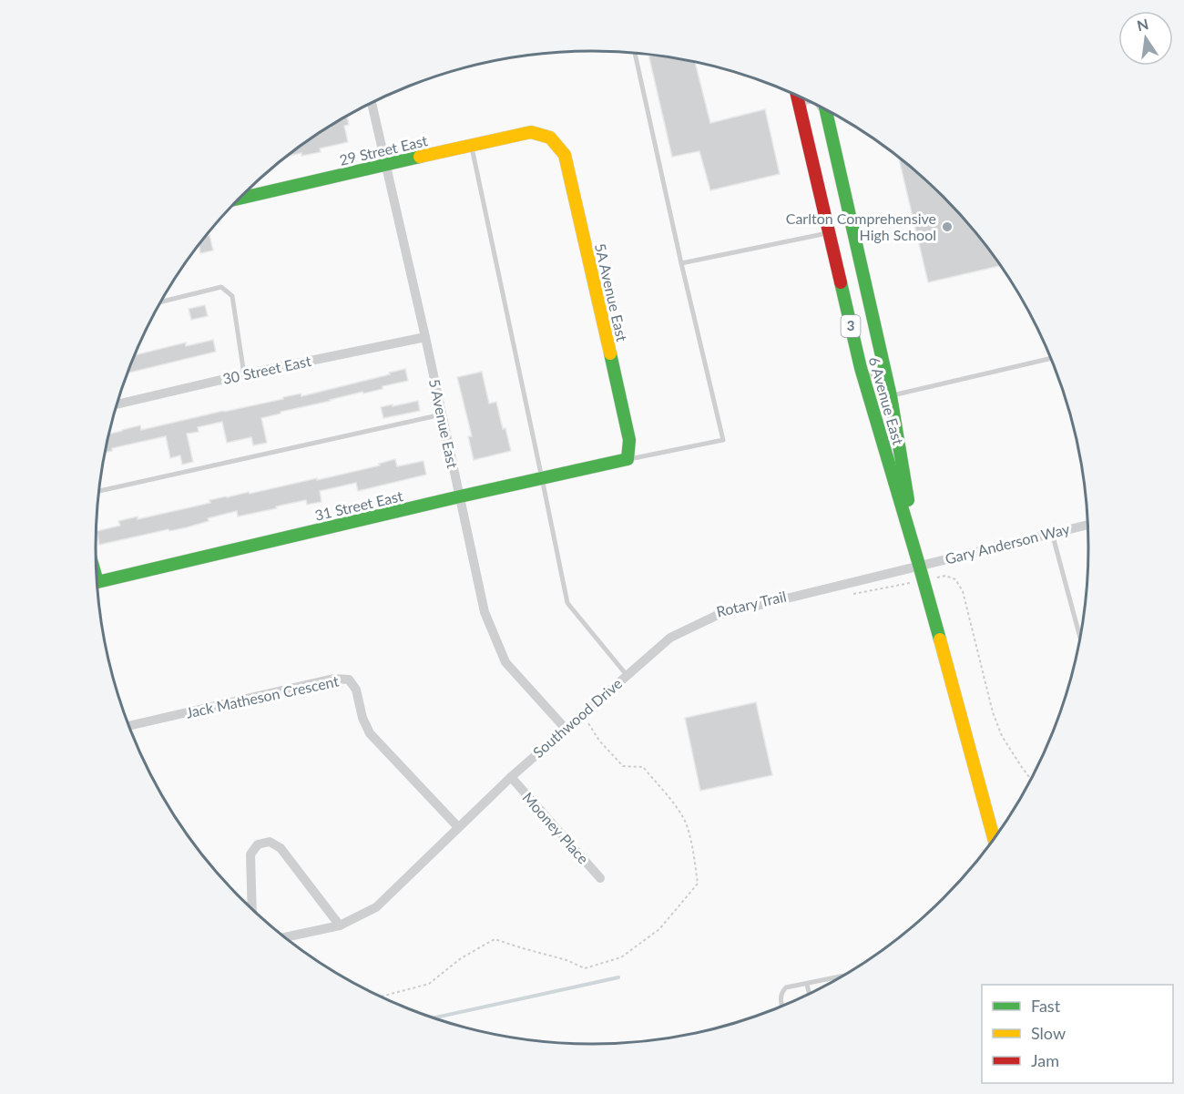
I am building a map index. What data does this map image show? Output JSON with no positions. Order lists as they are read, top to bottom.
{
  "streets": {
    "main road": [
      "29 Street East",
      "5A Avenue East",
      "3",
      "6 Avenue East",
      "31 Street East"
    ],
    "street": [
      "30 Street East",
      "5 Avenue East",
      "Gary Anderson Way",
      "Jack Matheson Crescent",
      "Southwood Drive",
      "Mooney Place"
    ]
  },
  "crossings": [
    ["29 Street East", "5A Avenue East"],
    ["29 Street East", "5 Avenue East"],
    ["5A Avenue East", "31 Street East"],
    ["30 Street East", "5 Avenue East"],
    ["6 Avenue East", "Gary Anderson Way"],
    ["6 Avenue East", "Southwood Drive"],
    ["5 Avenue East", "31 Street East"],
    ["5 Avenue East", "Southwood Drive"],
    ["Gary Anderson Way", "Southwood Drive"],
    ["Jack Matheson Crescent", "Southwood Drive"],
    ["Southwood Drive", "Mooney Place"]
  ],
  "places": ["Carlton Comprehensive High School"],
  "legend": ["Fast", "Slow", "Jam"],
  "north": "top"
}
